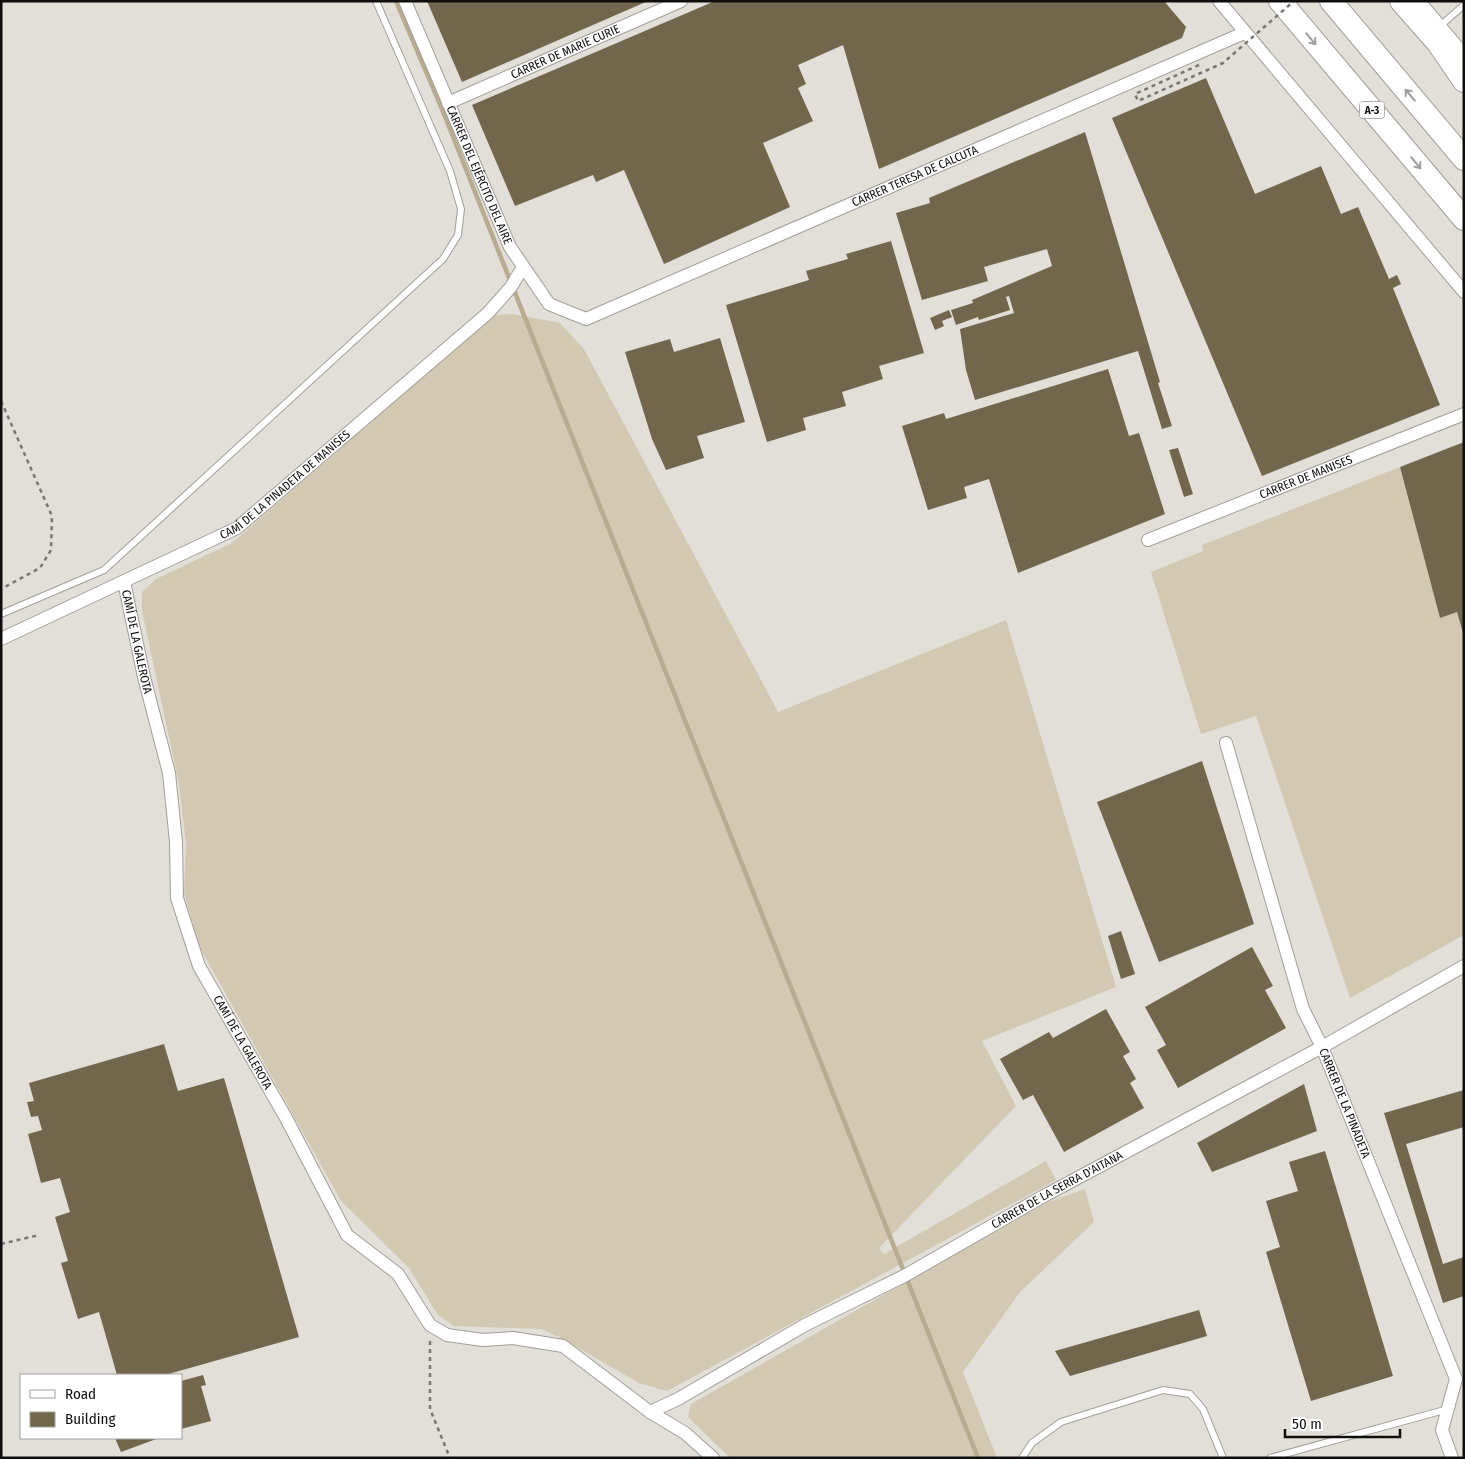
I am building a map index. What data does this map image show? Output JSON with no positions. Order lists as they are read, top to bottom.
{
  "streets": {
    "highway": ["A-3"],
    "street": [
      "CARRER DE MARIE CURIE",
      "CARRER DEL EJÉRCITO DEL AIRE",
      "CARRER TERESA DE CALCUTA",
      "CARRER DE MANISES",
      "CAMÍ DE LA PINADETA DE MANISES",
      "CAMÍ DE LA GALEROTA",
      "CARRER DE LA PINADETA",
      "CARRER DE LA SERRA D'AITANA"
    ]
  },
  "crossings": [
    ["CARRER DE MARIE CURIE", "CARRER DEL EJÉRCITO DEL AIRE"],
    ["CARRER DEL EJÉRCITO DEL AIRE", "CARRER TERESA DE CALCUTA"],
    ["CARRER DEL EJÉRCITO DEL AIRE", "CAMÍ DE LA PINADETA DE MANISES"],
    ["CAMÍ DE LA PINADETA DE MANISES", "CAMÍ DE LA GALEROTA"],
    ["CARRER DE LA PINADETA", "CARRER DE LA SERRA D'AITANA"]
  ],
  "legend": ["Road", "Building"],
  "scale_bar": "50 m"
}
